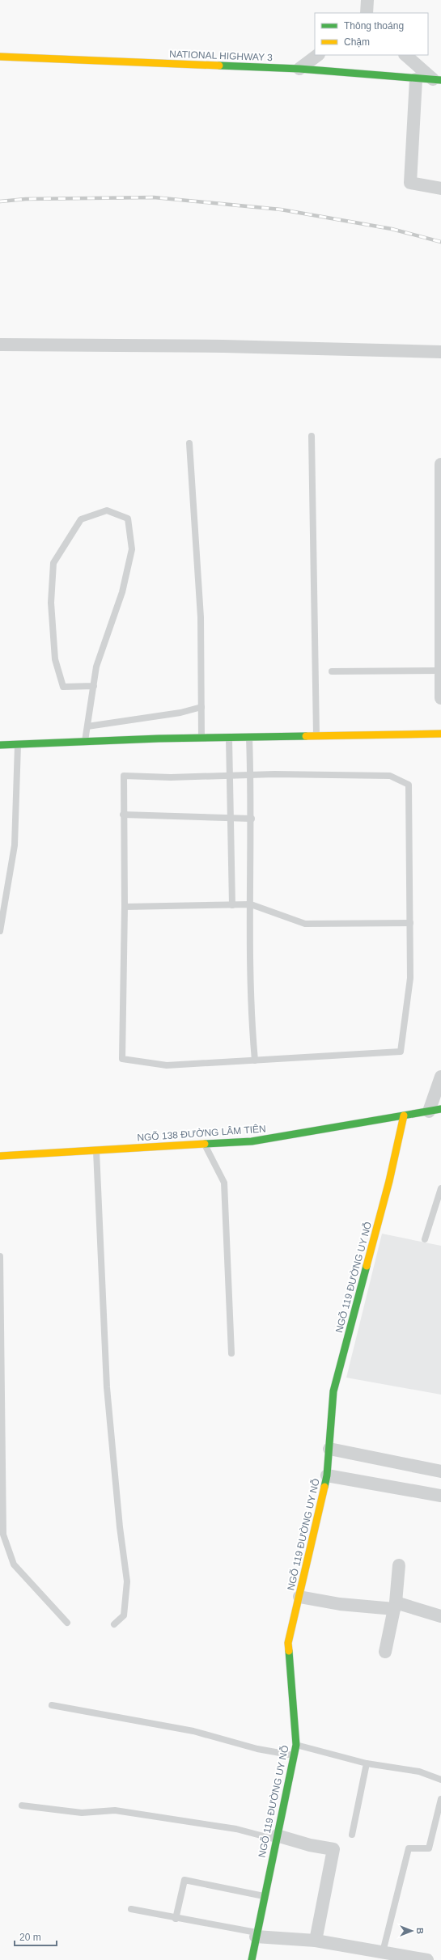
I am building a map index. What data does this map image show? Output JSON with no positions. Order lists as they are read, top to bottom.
{
  "streets": {
    "main road": ["NATIONAL HIGHWAY 3", "NGÕ 138 ĐƯỜNG LÂM TIÊN", "NGÕ 119 ĐƯỜNG UY NỖ"]
  },
  "crossings": [
    ["NGÕ 138 ĐƯỜNG LÂM TIÊN", "NGÕ 119 ĐƯỜNG UY NỖ"]
  ],
  "legend": ["Thông thoáng", "Chậm"],
  "scale_bar": "20 m",
  "north": "right"
}
